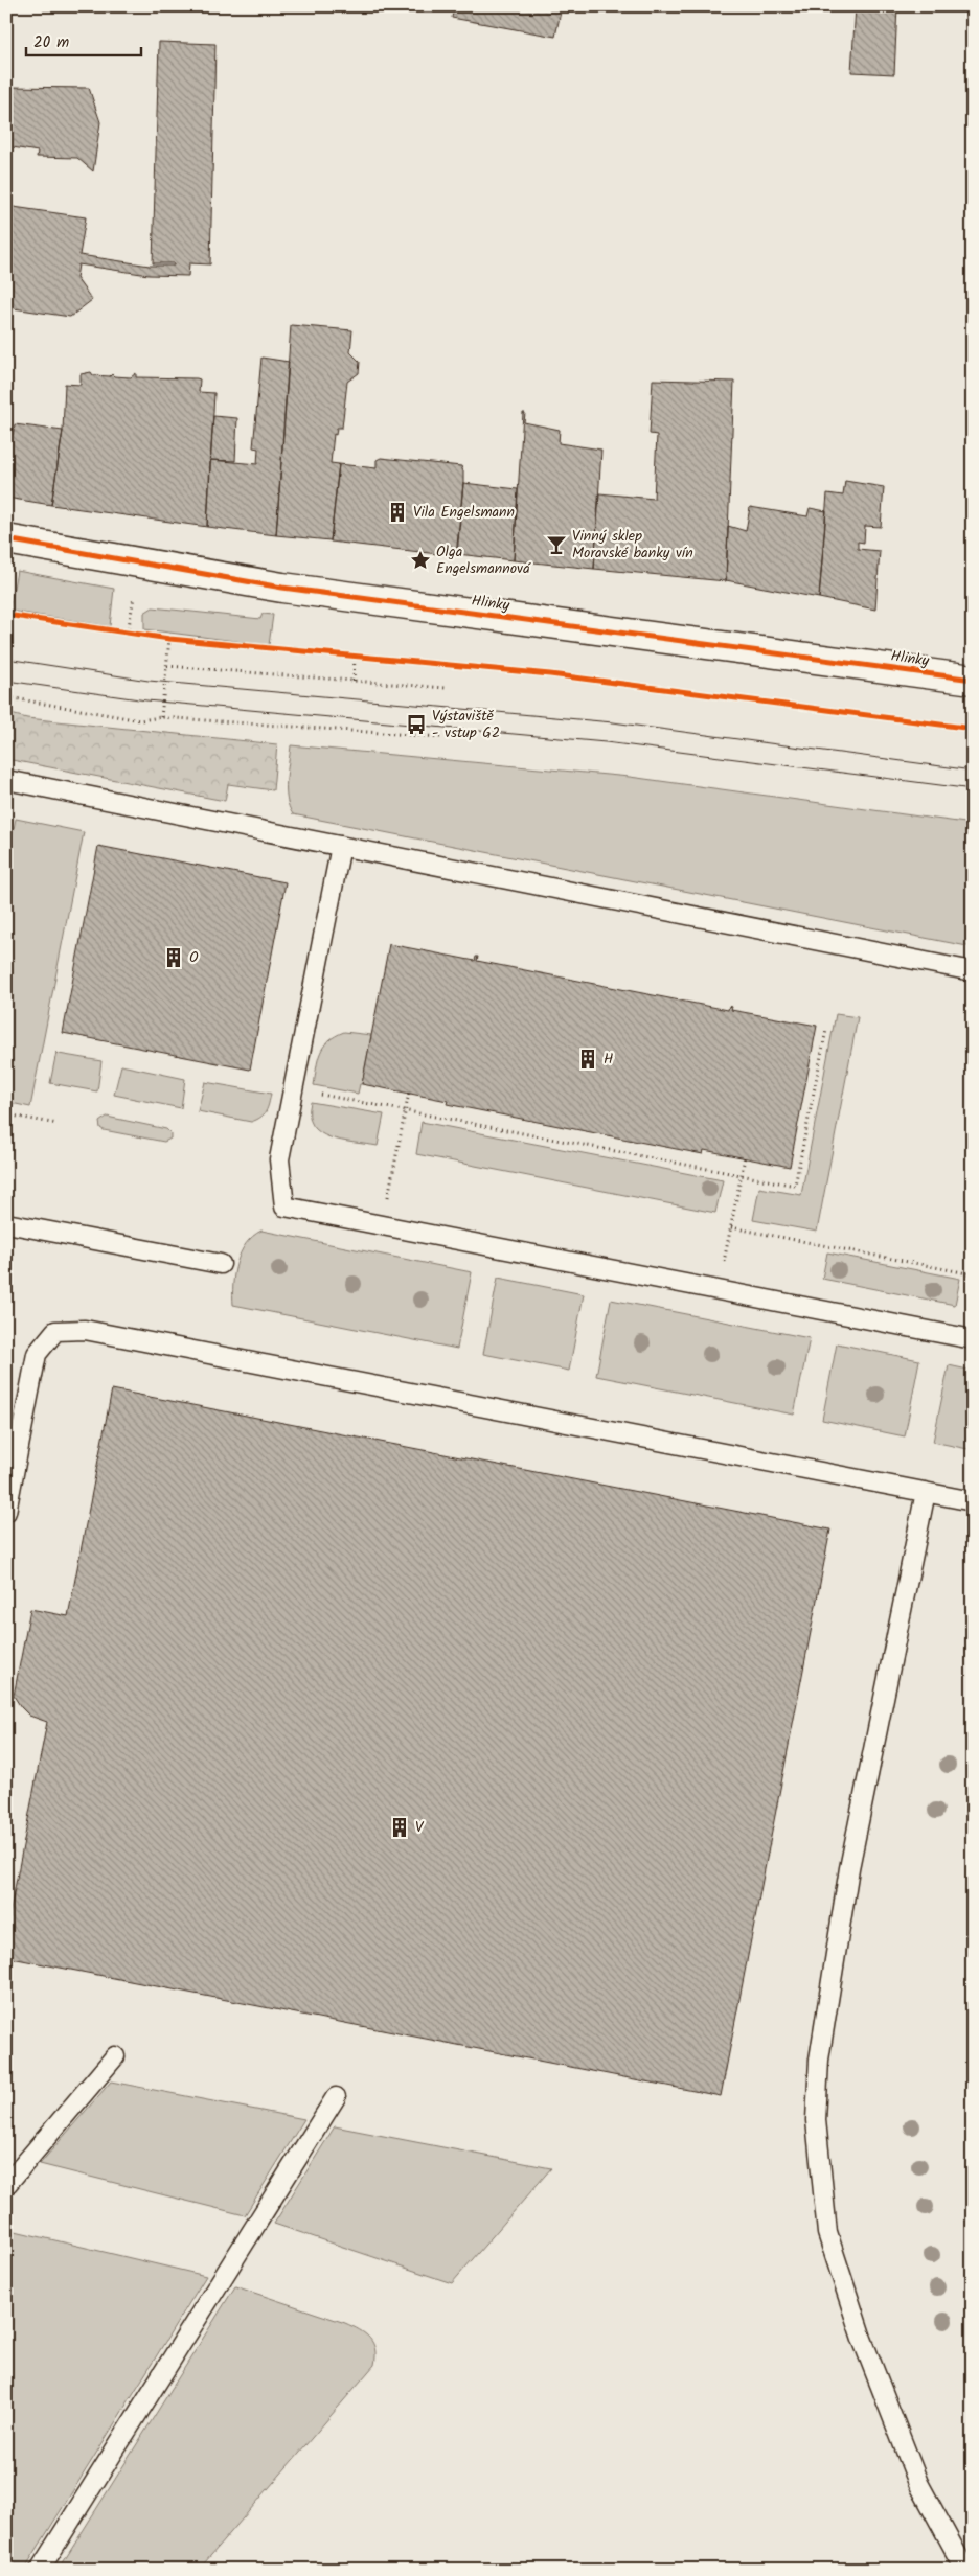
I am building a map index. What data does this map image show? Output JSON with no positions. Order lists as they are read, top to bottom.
{
  "streets": {
    "street": ["Hlinky"]
  },
  "places": {
    "building": [
      "Vila Engelsmann",
      "O",
      "H",
      "V"
    ],
    "bar": ["Vinný sklep Moravské banky vín"],
    "place": ["Olga Engelsmannová"],
    "bus stop": ["Výstaviště - vstup G2"]
  },
  "scale_bar": "20 m"
}
